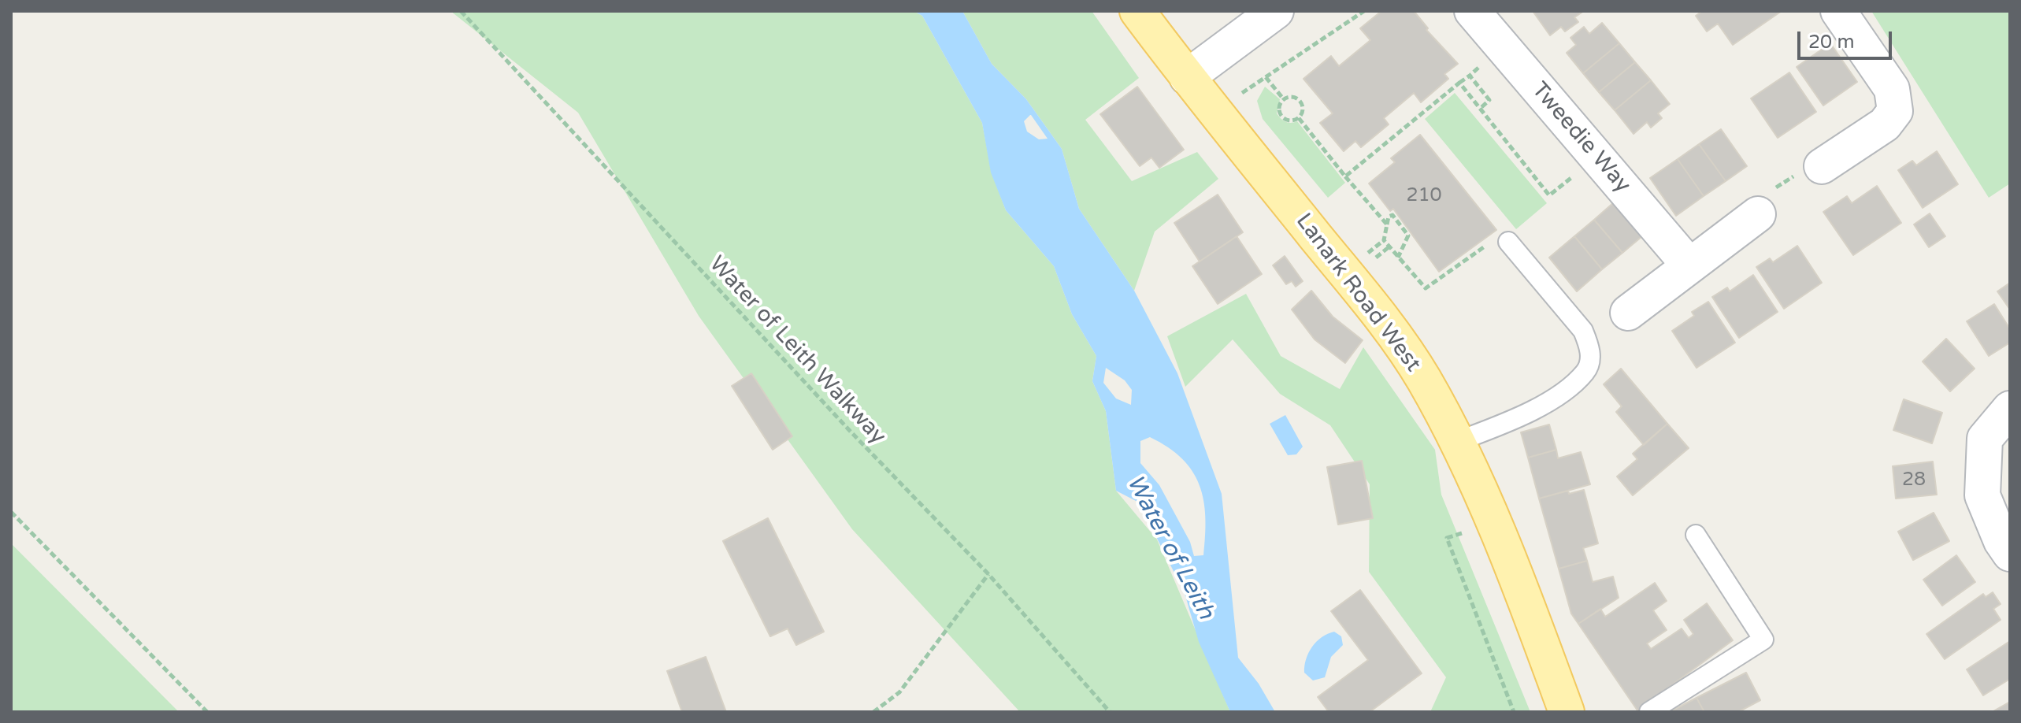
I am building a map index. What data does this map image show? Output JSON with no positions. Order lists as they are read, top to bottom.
{
  "streets": {
    "main road": ["Lanark Road West"],
    "street": ["Tweedie Way"],
    "path": ["Water of Leith Walkway"]
  },
  "water": ["Water of Leith"],
  "house_numbers": ["210", "28"],
  "scale_bar": "20 m"
}
